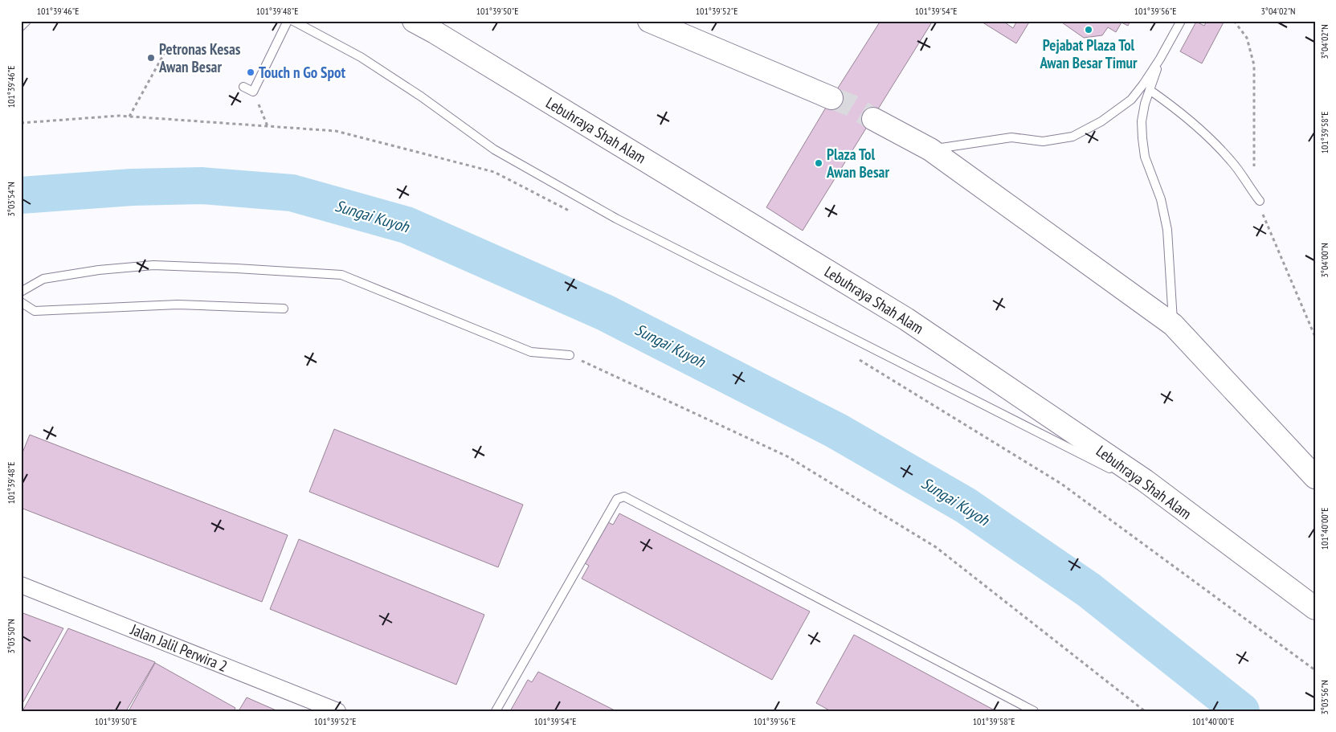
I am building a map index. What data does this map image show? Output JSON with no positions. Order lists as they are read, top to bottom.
{
  "streets": {
    "highway": ["Lebuhraya Shah Alam"],
    "street": ["Jalan Jalil Perwira 2"]
  },
  "water": ["Sungai Kuyoh"],
  "places": [
    "Pejabat Plaza Tol Awan Besar Timur",
    "Petronas Kesas Awan Besar",
    "Touch n Go Spot",
    "Plaza Tol Awan Besar"
  ],
  "coordinates": [
    "101°39'46\"E",
    "101°39'48\"E",
    "101°39'50\"E",
    "101°39'52\"E",
    "101°39'54\"E",
    "101°39'56\"E",
    "3°04'02\"N",
    "101°39'58\"E",
    "3°03'54\"N",
    "3°04'00\"N",
    "101°40'00\"E",
    "3°03'50\"N",
    "3°03'56\"N"
  ]
}
